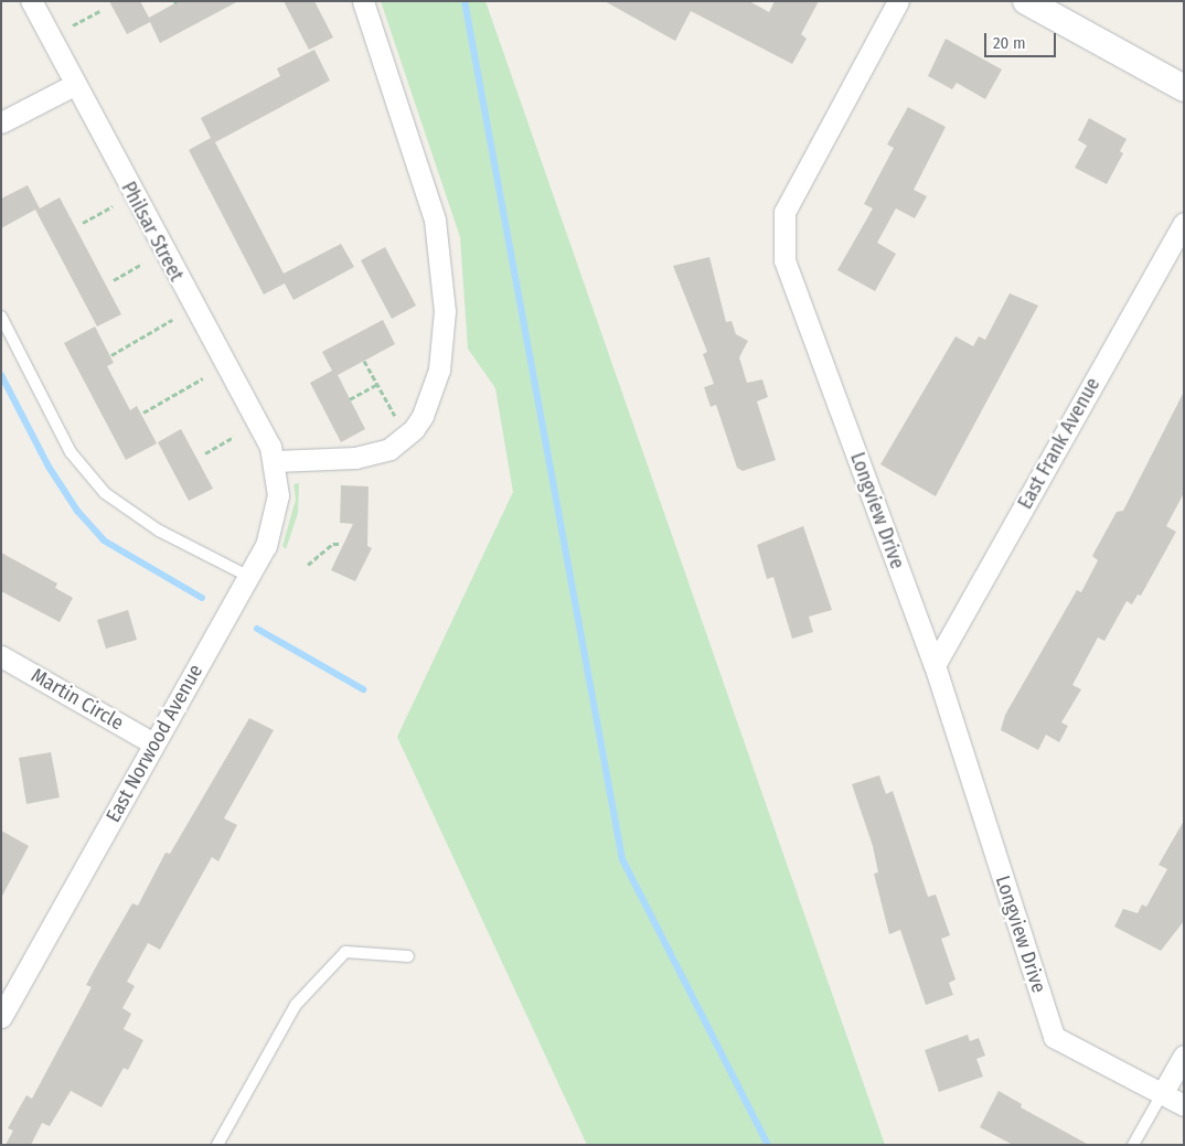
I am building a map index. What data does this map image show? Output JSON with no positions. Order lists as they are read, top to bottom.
{
  "streets": {
    "street": [
      "Philsar Street",
      "East Frank Avenue",
      "Longview Drive",
      "Martin Circle",
      "East Norwood Avenue"
    ]
  },
  "crossings": [
    ["Philsar Street", "East Norwood Avenue"],
    ["East Frank Avenue", "Longview Drive"],
    ["Martin Circle", "East Norwood Avenue"]
  ],
  "scale_bar": "20 m"
}
